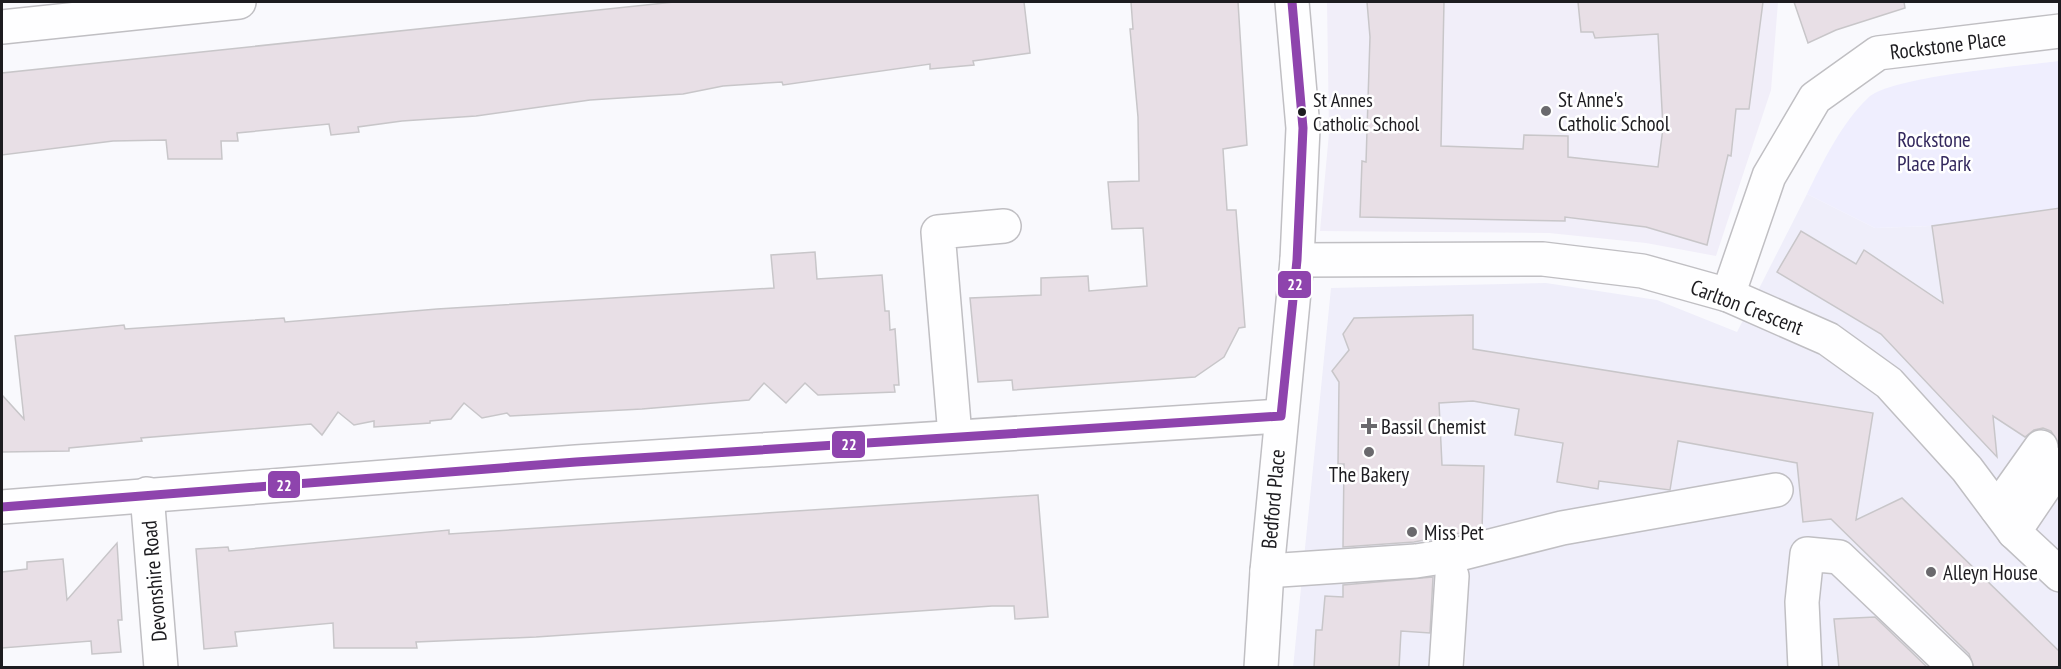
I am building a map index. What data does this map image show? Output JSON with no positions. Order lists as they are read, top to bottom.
{
  "streets": {
    "street": [
      "Rockstone Place",
      "Carlton Crescent",
      "Bedford Place",
      "Devonshire Road"
    ]
  },
  "crossings": [
    ["Rockstone Place", "Carlton Crescent"],
    ["Carlton Crescent", "Bedford Place"]
  ],
  "parks": ["Rockstone Place Park"],
  "places": {
    "other": [
      "St Anne's Catholic School",
      "St Annes Catholic School",
      "The Bakery",
      "Miss Pet",
      "Alleyn House"
    ],
    "health": ["Bassil Chemist"]
  },
  "lines": ["transit line 22"]
}
